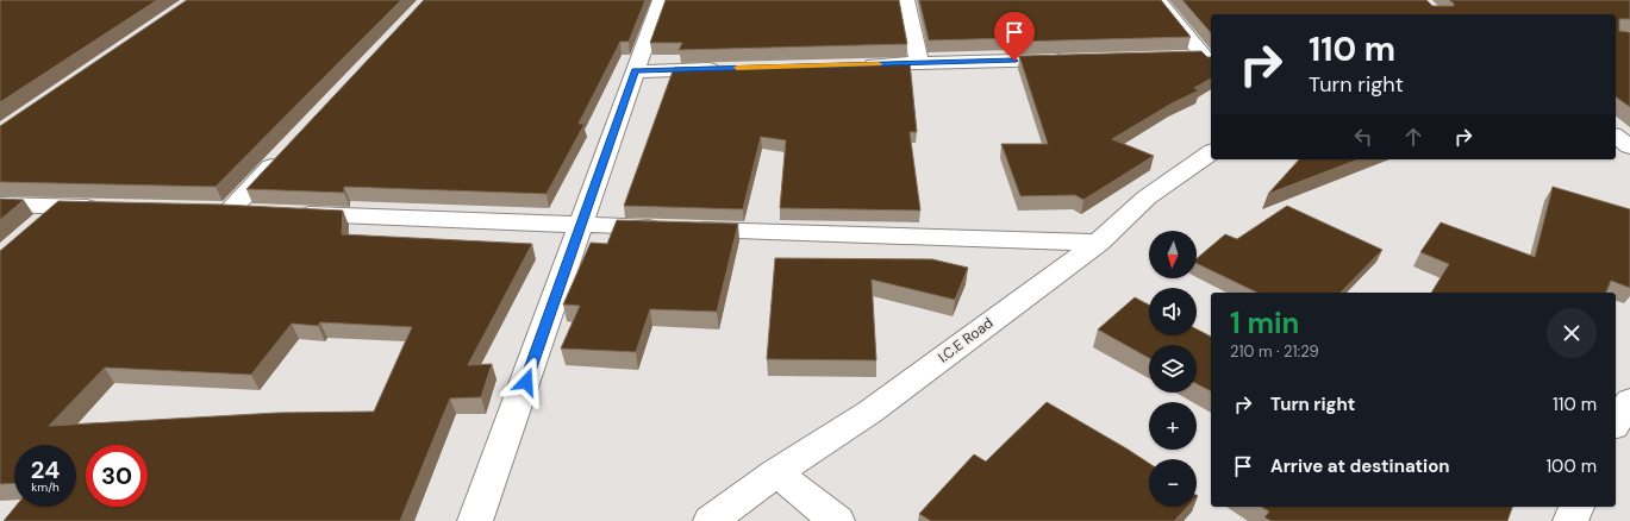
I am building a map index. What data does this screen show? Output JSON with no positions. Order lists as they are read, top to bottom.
{
  "streets": {
    "street": ["I.C.E Road"]
  },
  "north": "bottom",
  "page": {
    "turn": ["110 m", "Turn right"],
    "map_buttons": ["+", "−"],
    "heading": ["1 min", "210 m · 21:29"],
    "list": [
      {
        "name": "Turn right",
        "value": "110 m"
      },
      {
        "name": "Arrive at destination",
        "value": "100 m"
      }
    ],
    "speed": "24 km/h",
    "limit": "30"
  }
}
